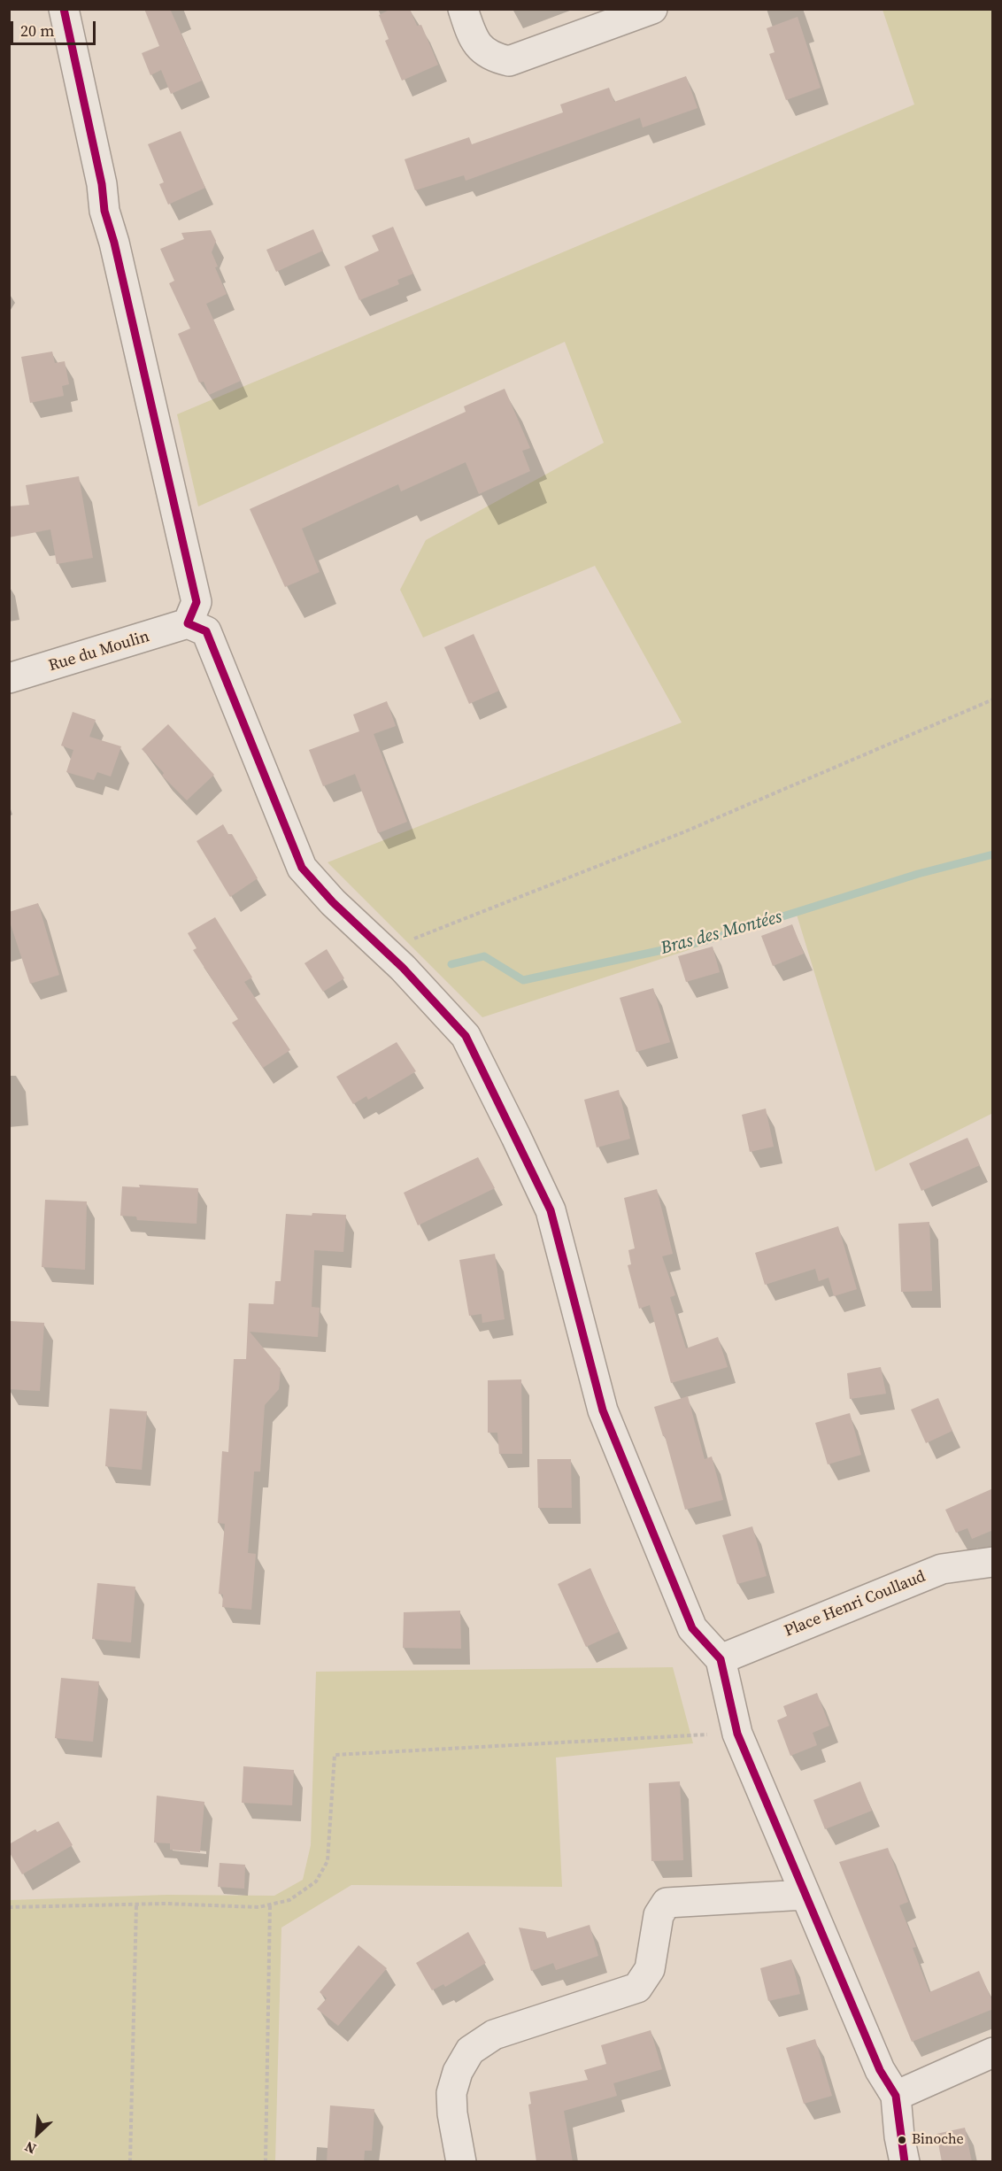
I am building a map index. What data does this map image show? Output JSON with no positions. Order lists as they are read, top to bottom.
{
  "streets": {
    "street": ["Rue du Moulin", "Place Henri Coullaud"]
  },
  "water": ["Bras des Montées"],
  "places": ["Binoche"],
  "scale_bar": "20 m",
  "north": "bottom left"
}
